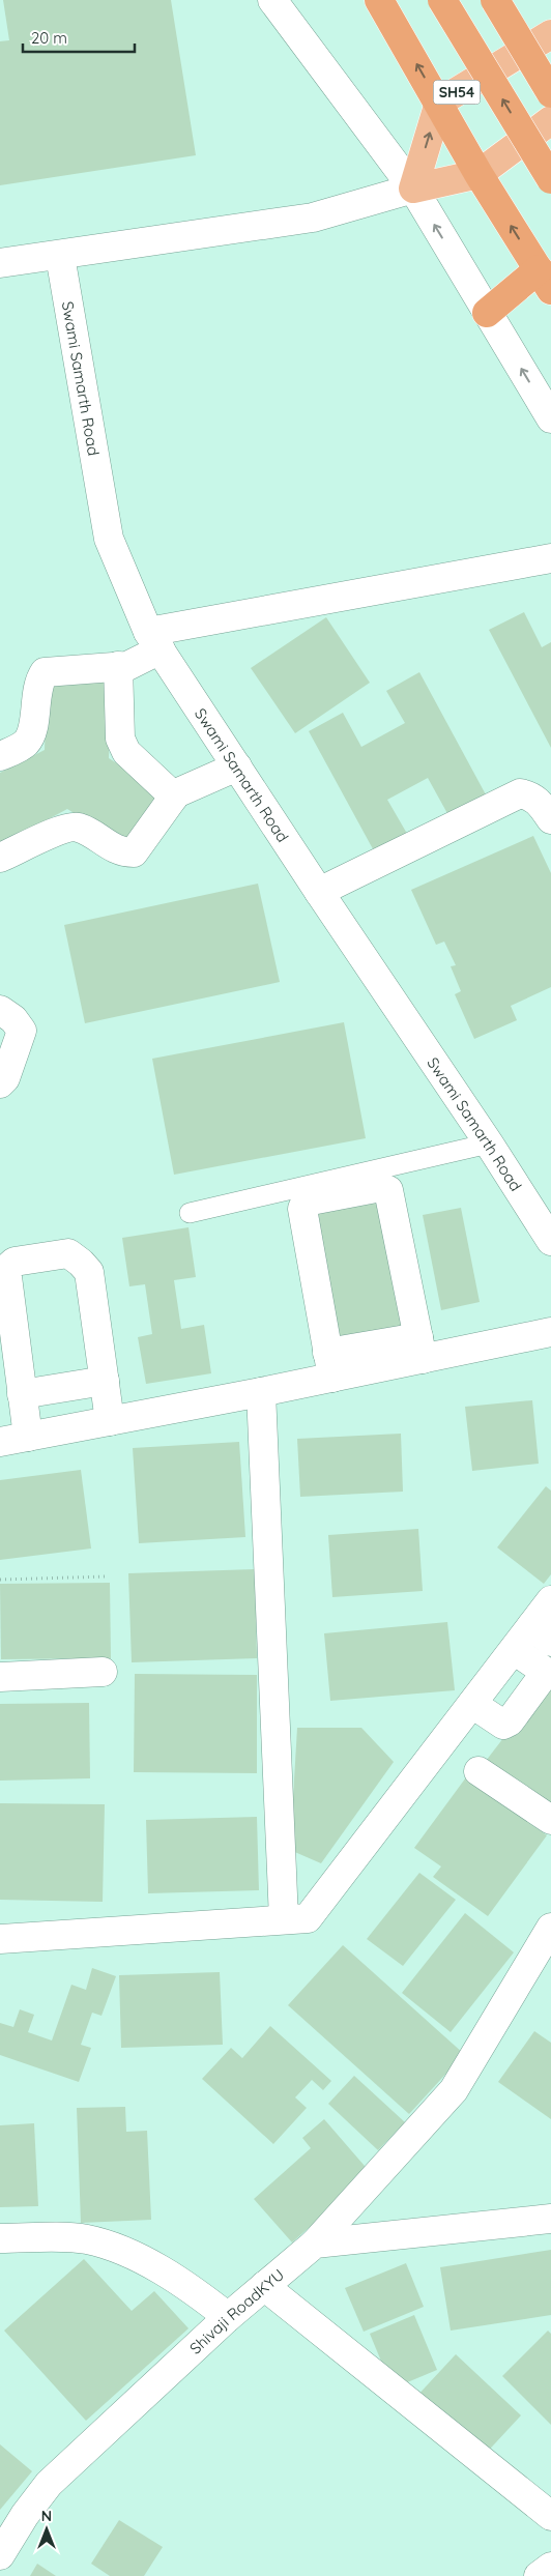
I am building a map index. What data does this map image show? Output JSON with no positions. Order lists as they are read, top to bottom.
{
  "streets": {
    "main road": ["SH54"],
    "street": ["Swami Samarth Road", "Shivaji RoadKYU"]
  },
  "scale_bar": "20 m",
  "north": "top"
}
